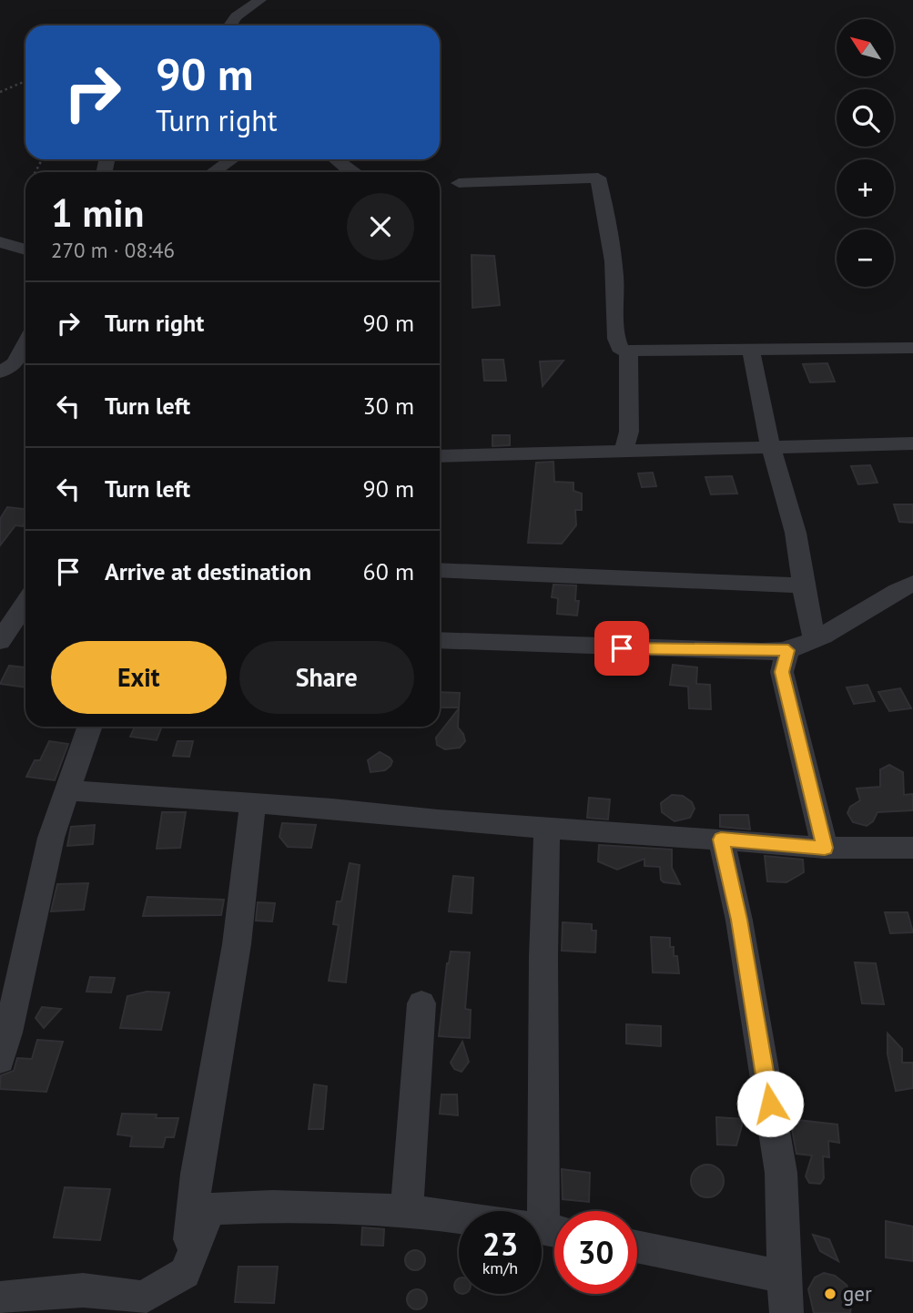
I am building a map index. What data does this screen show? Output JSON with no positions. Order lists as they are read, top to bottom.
{
  "places": ["ger"],
  "north": "top left",
  "page": {
    "map_buttons": ["+", "−"],
    "turn": ["90 m", "Turn right"],
    "heading": ["1 min", "270 m · 08:46"],
    "list": [
      {
        "name": "Turn right",
        "value": "90 m"
      },
      {
        "name": "Turn left",
        "value": "30 m"
      },
      {
        "name": "Turn left",
        "value": "90 m"
      },
      {
        "name": "Arrive at destination",
        "value": "60 m"
      }
    ],
    "buttons": ["Exit", "Share"],
    "speed": "23 km/h",
    "limit": "30"
  }
}
